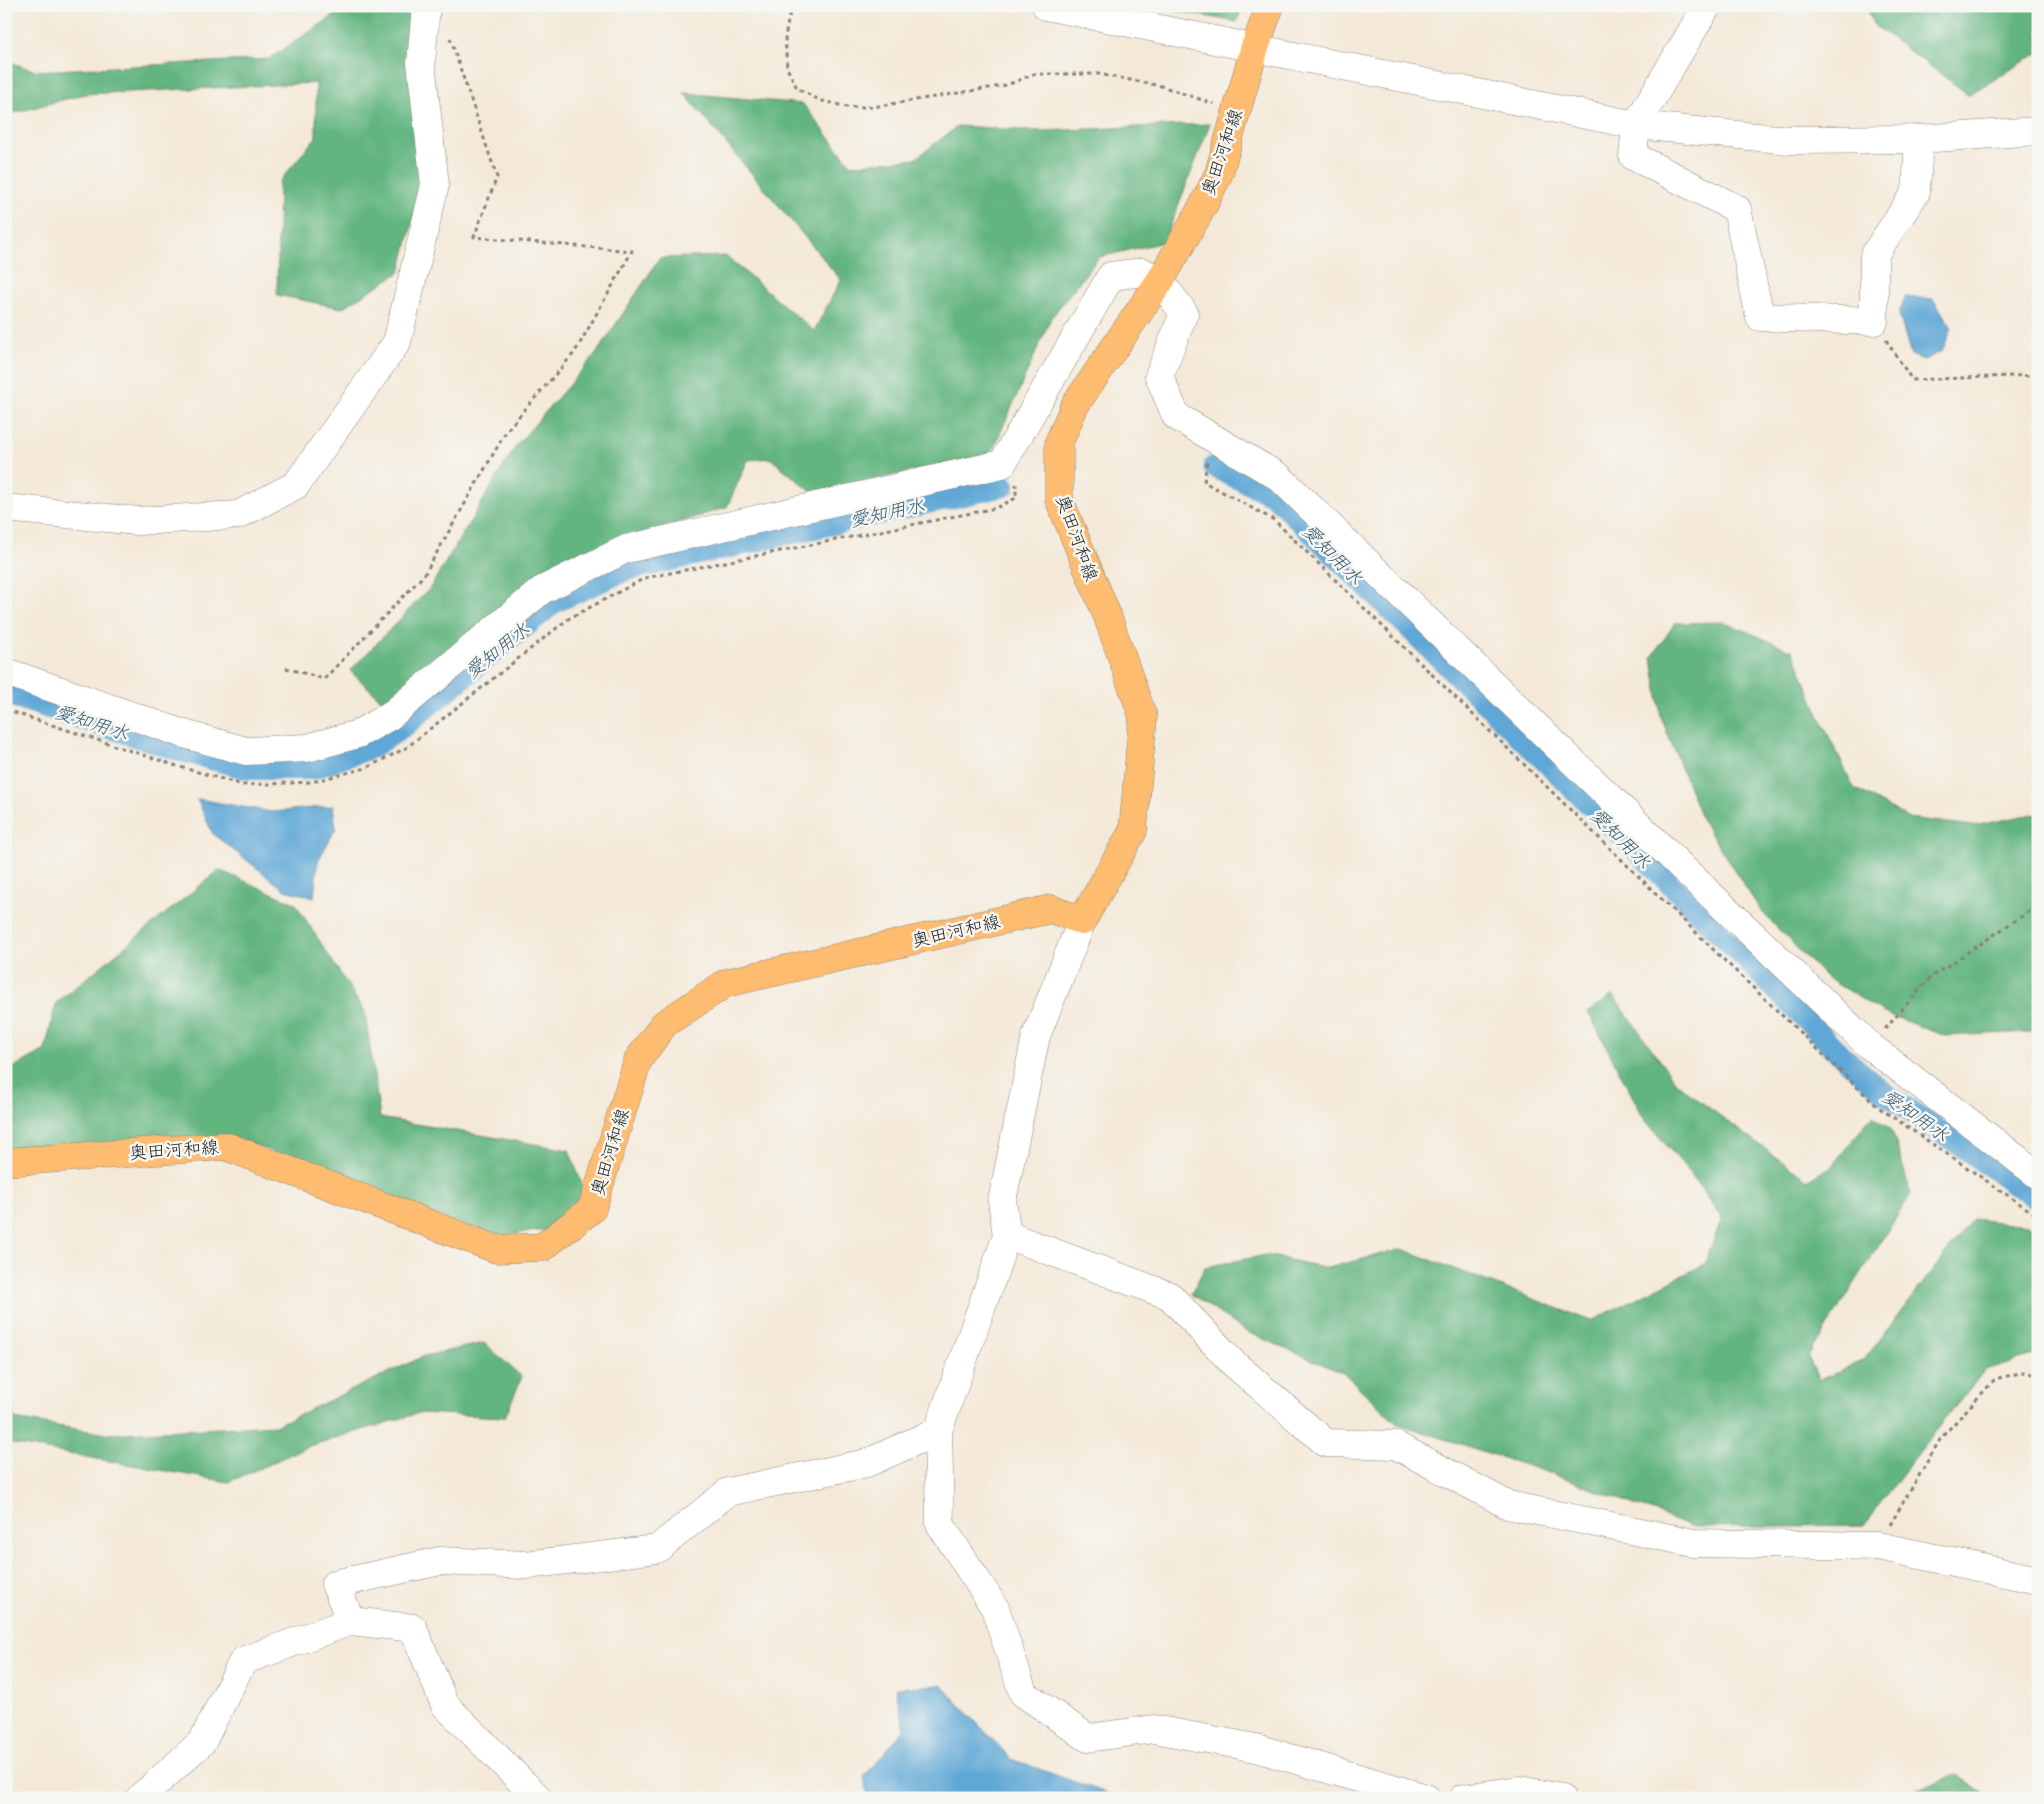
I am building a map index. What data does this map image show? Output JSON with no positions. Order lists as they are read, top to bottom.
{
  "streets": {
    "main road": ["奥田河和線"]
  },
  "water": ["愛知用水"]
}
